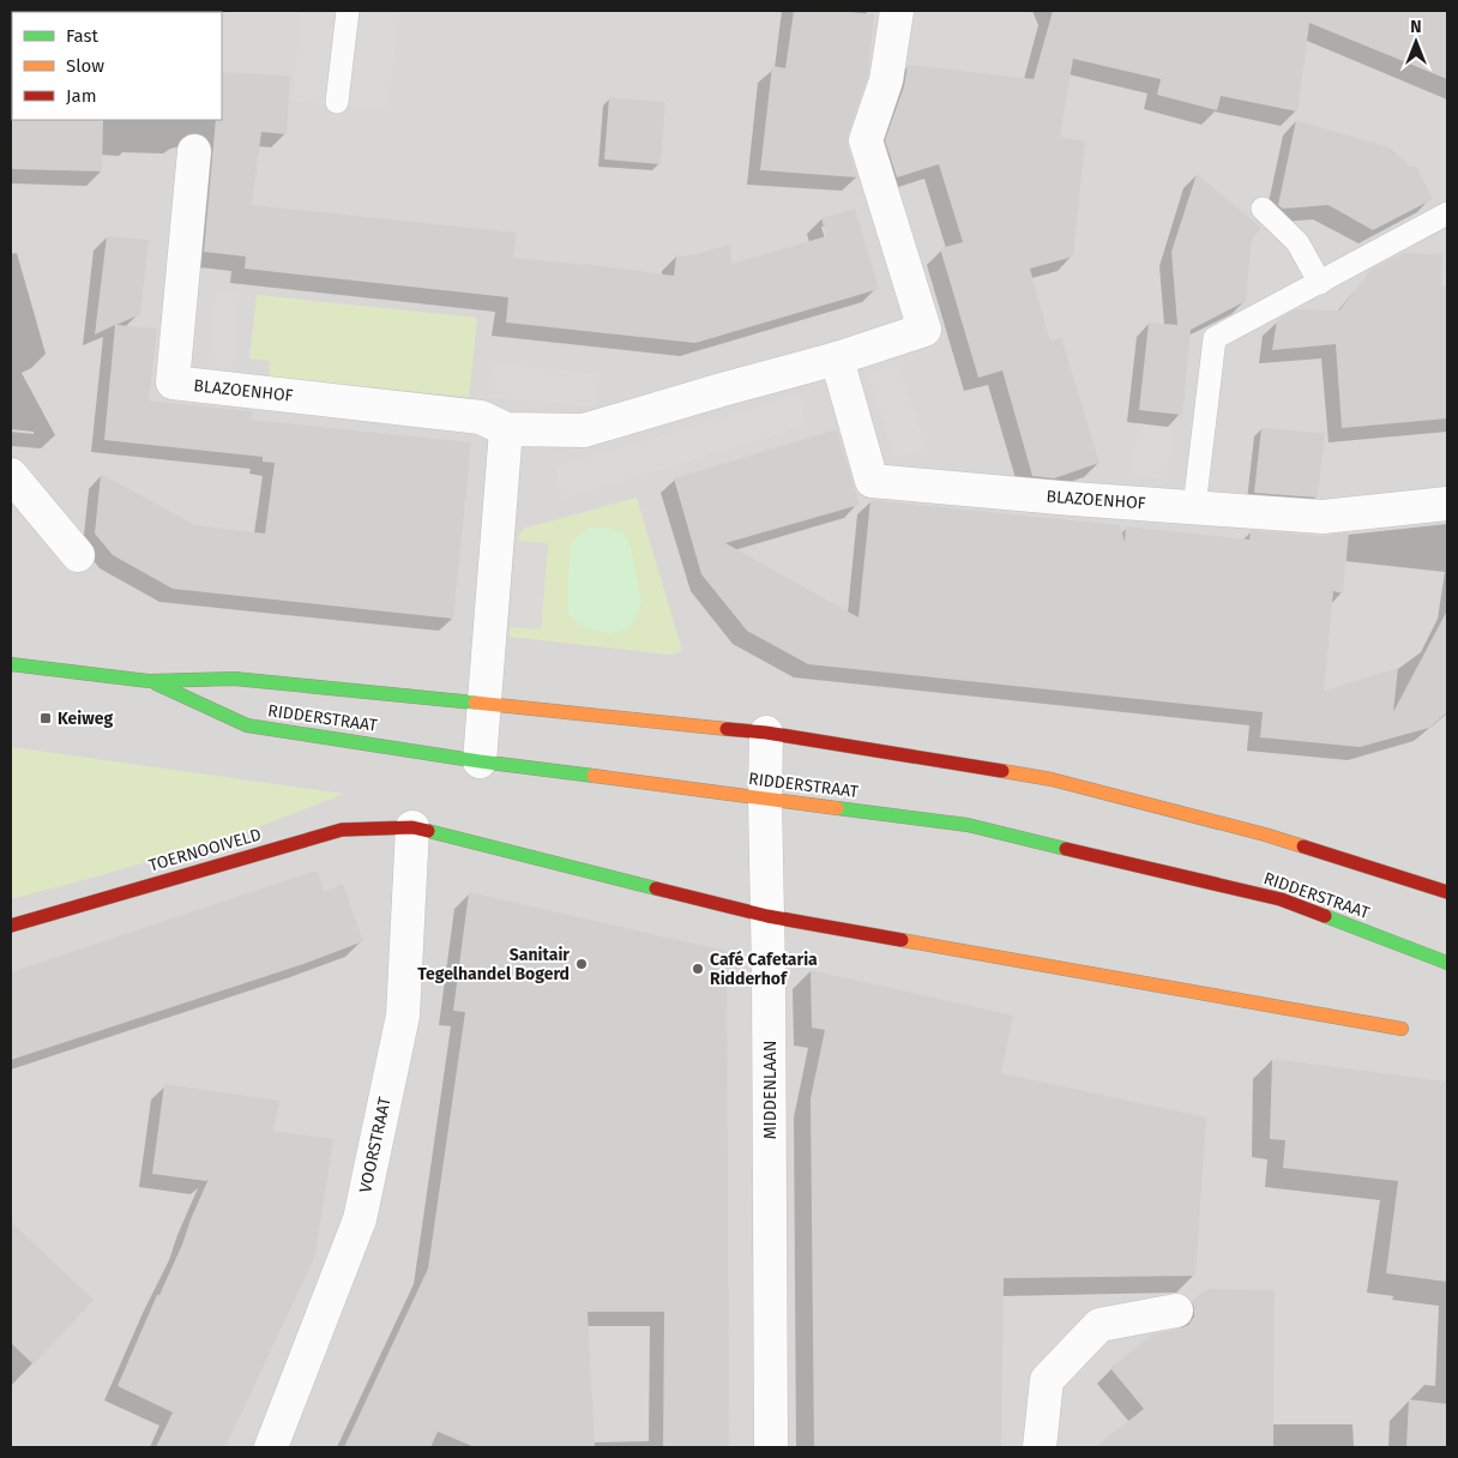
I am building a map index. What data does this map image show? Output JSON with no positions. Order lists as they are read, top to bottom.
{
  "streets": {
    "street": [
      "BLAZOENHOF",
      "RIDDERSTRAAT",
      "TOERNOOIVELD",
      "MIDDENLAAN",
      "VOORSTRAAT"
    ]
  },
  "crossings": [
    ["RIDDERSTRAAT", "MIDDENLAAN"],
    ["TOERNOOIVELD", "VOORSTRAAT"]
  ],
  "places": {
    "transit": ["Keiweg"],
    "other": ["Sanitair Tegelhandel Bogerd", "Café Cafetaria Ridderhof"]
  },
  "legend": ["Fast", "Slow", "Jam"],
  "north": "top"
}
